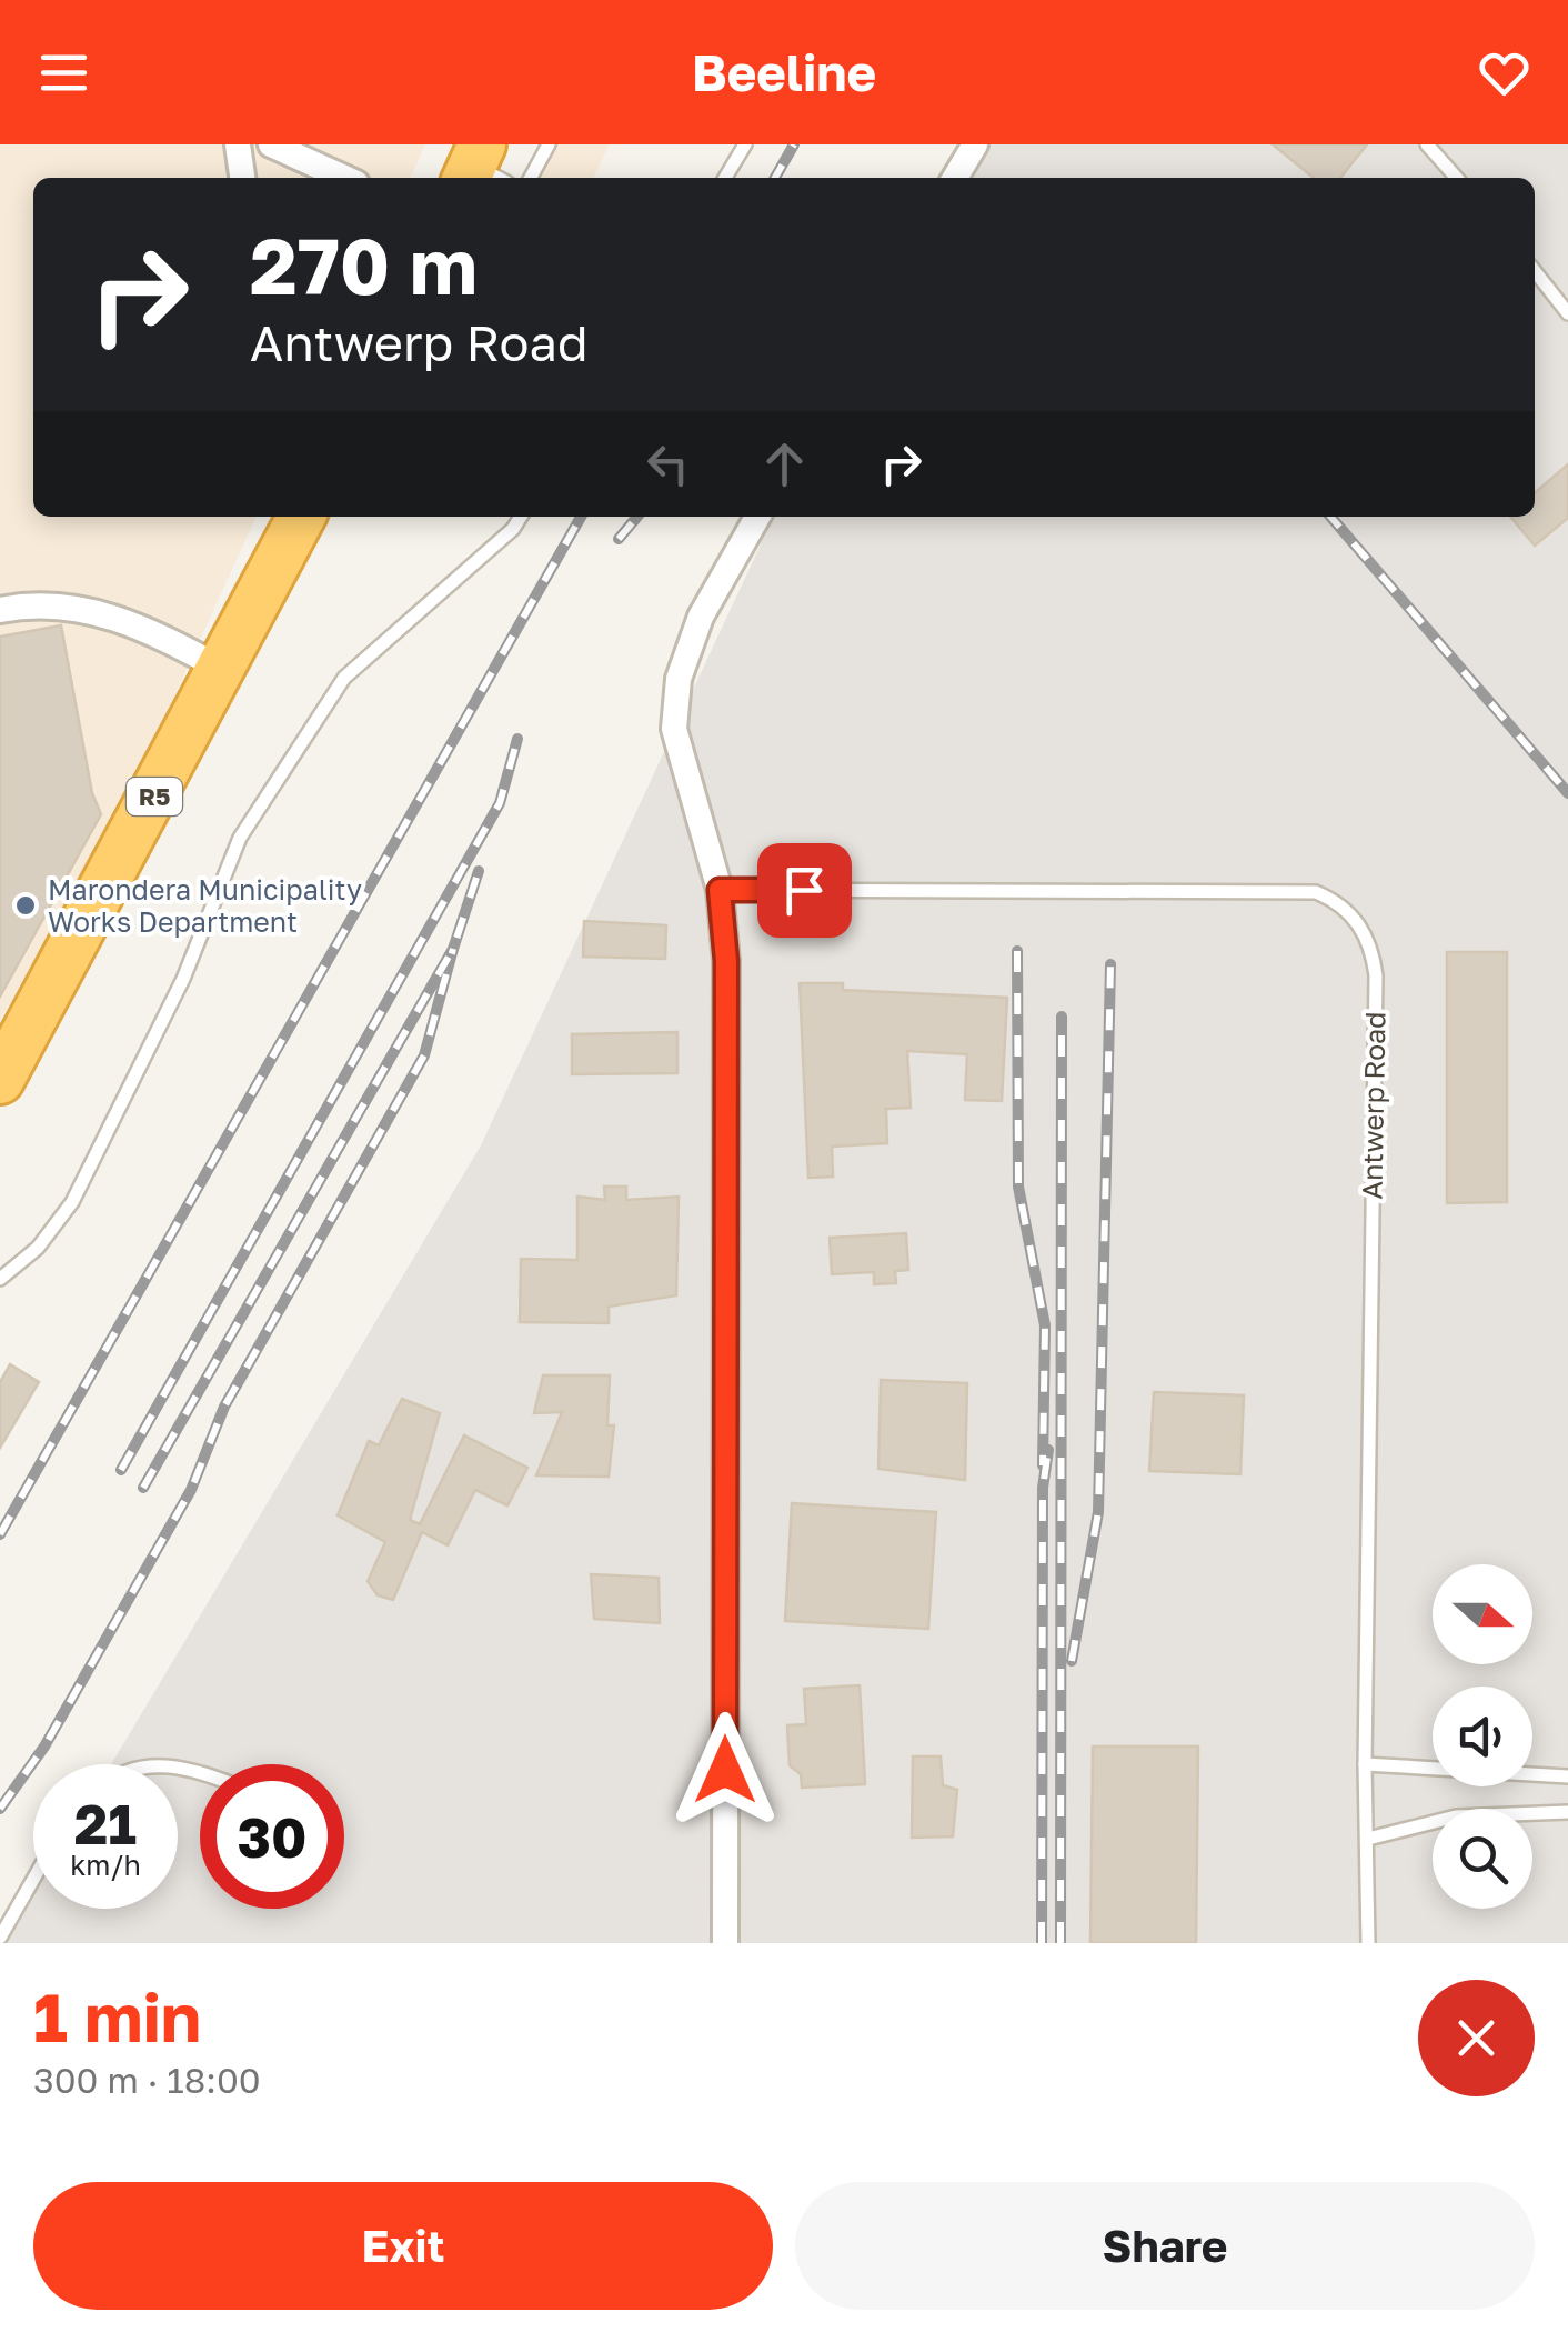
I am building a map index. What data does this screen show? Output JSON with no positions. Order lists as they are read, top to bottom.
{
  "streets": {
    "highway": ["R5"],
    "lane": ["Antwerp Road"]
  },
  "places": ["Marondera Municipality Works Department"],
  "north": "right",
  "page": {
    "header": "Beeline",
    "turn": ["270 m", "Antwerp Road"],
    "speed": "21 km/h",
    "limit": "30",
    "heading": ["1 min", "300 m · 18:00"],
    "buttons": ["Exit", "Share"]
  }
}
